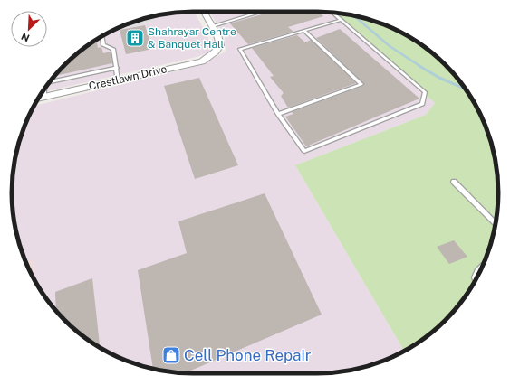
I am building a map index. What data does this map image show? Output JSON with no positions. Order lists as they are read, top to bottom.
{
  "streets": {
    "street": ["Crestlawn Drive"]
  },
  "places": {
    "building": ["Shahrayar Centre & Banquet Hall"],
    "shop": ["Cell Phone Repair"]
  },
  "north": "bottom left"
}
